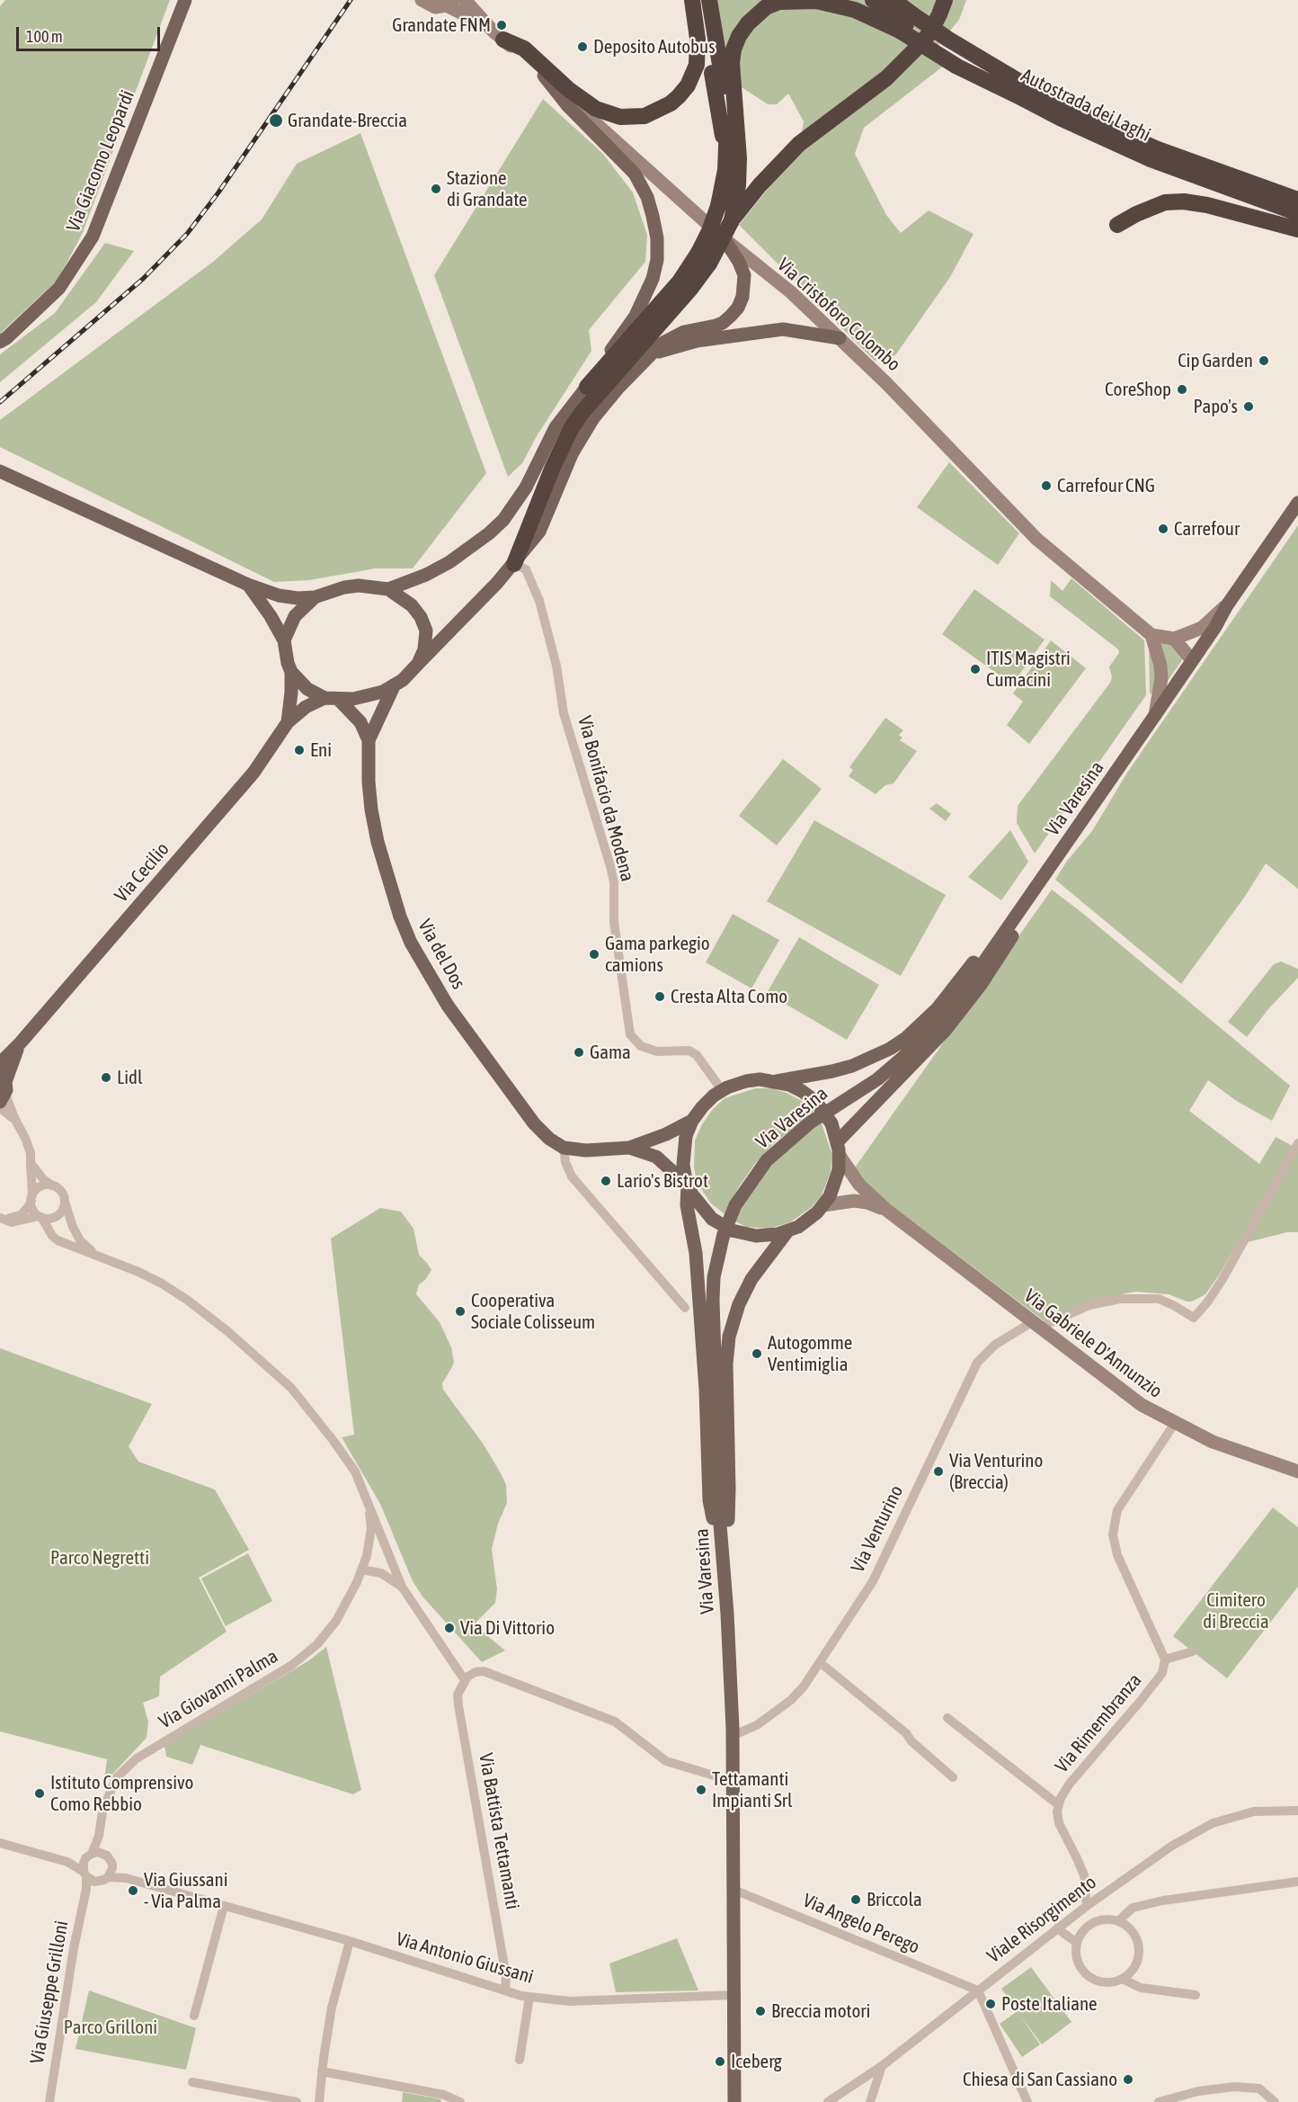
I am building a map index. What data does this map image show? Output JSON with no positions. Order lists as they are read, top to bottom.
{
  "streets": {
    "highway": ["Autostrada dei Laghi"],
    "main road": [
      "Via Giacomo Leopardi",
      "Via Varesina",
      "Via Cecilio",
      "Via del Dos"
    ],
    "street": [
      "Via Cristoforo Colombo",
      "Via Bonifacio da Modena",
      "Via Gabriele D'Annunzio",
      "Via Venturino",
      "Via Giovanni Palma",
      "Via Rimembranza",
      "Via Battista Tettamanti",
      "Viale Risorgimento",
      "Via Angelo Perego",
      "Via Antonio Giussani",
      "Via Giuseppe Grilloni"
    ]
  },
  "crossings": [
    ["Via Bonifacio da Modena", "Via Gabriele D'Annunzio"],
    ["Via Varesina", "Via Venturino"],
    ["Via Varesina", "Via Angelo Perego"],
    ["Via Varesina", "Via Antonio Giussani"],
    ["Via Cecilio", "Via del Dos"],
    ["Via Gabriele D'Annunzio", "Via Venturino"],
    ["Via Giovanni Palma", "Via Antonio Giussani"],
    ["Via Giovanni Palma", "Via Giuseppe Grilloni"],
    ["Via Battista Tettamanti", "Via Antonio Giussani"],
    ["Viale Risorgimento", "Via Angelo Perego"],
    ["Via Antonio Giussani", "Via Giuseppe Grilloni"]
  ],
  "parks": ["Parco Negretti", "Cimitero di Breccia", "Parco Grilloni"],
  "places": [
    "Grandate FNM",
    "Deposito Autobus",
    "Grandate-Breccia",
    "Stazione di Grandate",
    "Cip Garden",
    "CoreShop",
    "Papo's",
    "Carrefour CNG",
    "Carrefour",
    "ITIS Magistri Cumacini",
    "Eni",
    "Gama parkegio camions",
    "Cresta Alta Como",
    "Gama",
    "Lidl",
    "Lario's Bistrot",
    "Cooperativa Sociale Colisseum",
    "Autogomme Ventimiglia",
    "Via Venturino (Breccia)",
    "Via Di Vittorio",
    "Tettamanti Impianti Srl",
    "Istituto Comprensivo Como Rebbio",
    "Via Giussani - Via Palma",
    "Briccola",
    "Poste Italiane",
    "Breccia motori",
    "Iceberg",
    "Chiesa di San Cassiano"
  ],
  "scale_bar": "100 m"
}
